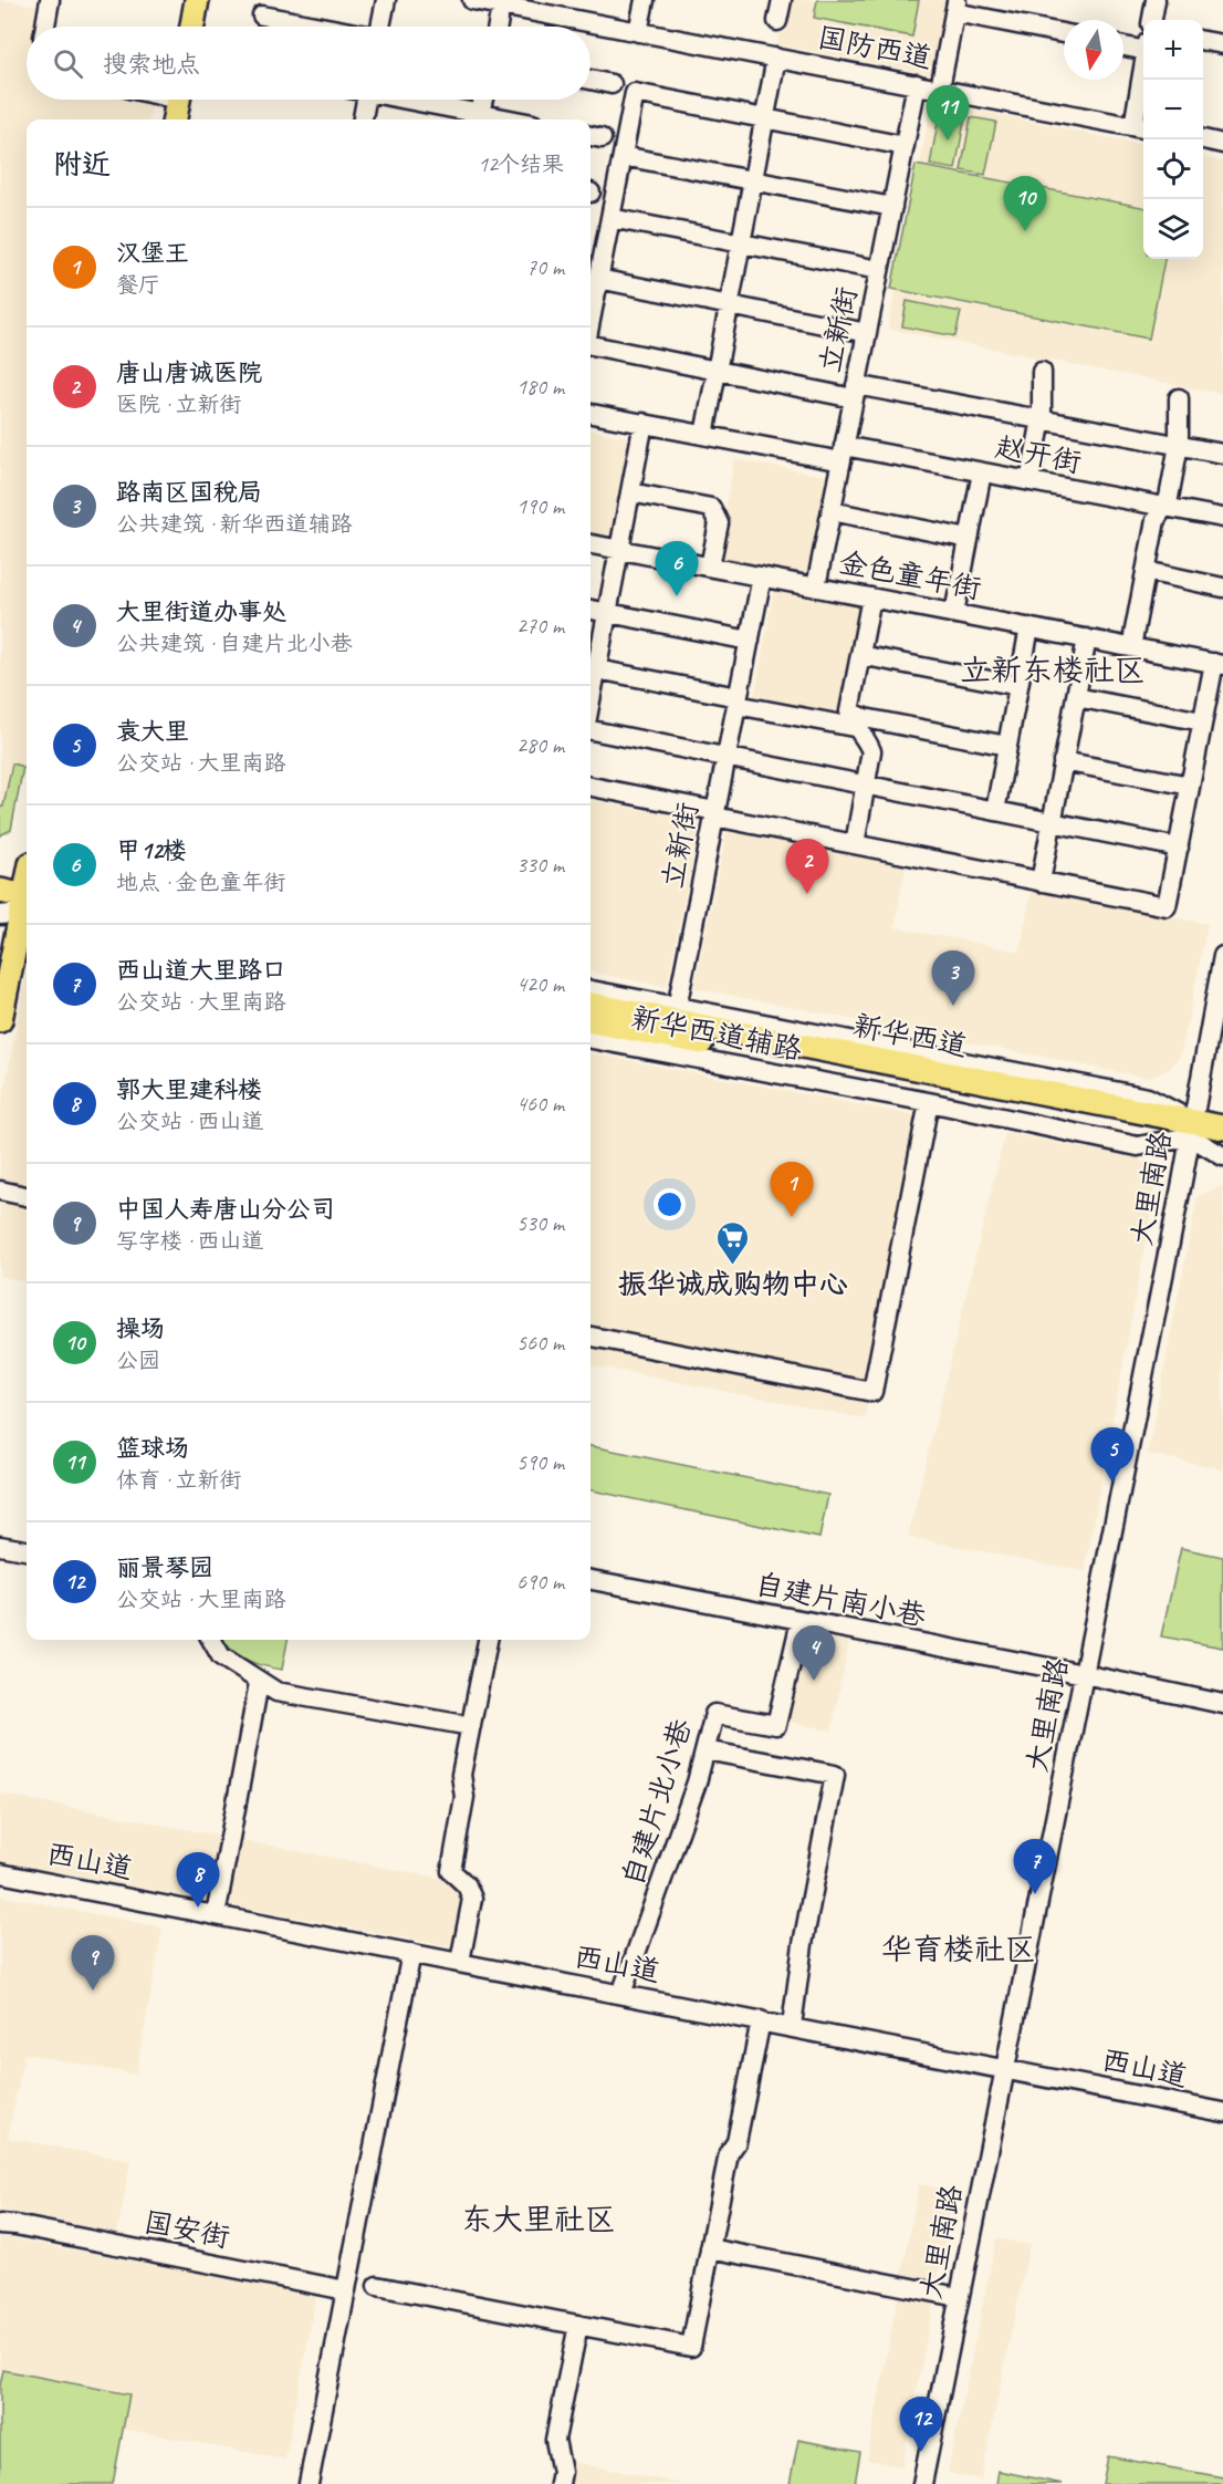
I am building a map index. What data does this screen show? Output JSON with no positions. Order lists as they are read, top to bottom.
{
  "streets": {
    "main road": ["新华西道"],
    "street": [
      "国防西道",
      "立新街",
      "赵开街",
      "金色童年街",
      "新华西道辅路",
      "大里南路",
      "自建片南小巷",
      "自建片北小巷",
      "西山道",
      "国安街"
    ]
  },
  "crossings": [
    ["国防西道", "立新街"],
    ["立新街", "赵开街"],
    ["立新街", "金色童年街"],
    ["立新街", "新华西道辅路"],
    ["新华西道辅路", "新华西道"],
    ["新华西道辅路", "大里南路"],
    ["新华西道", "大里南路"],
    ["大里南路", "自建片南小巷"],
    ["大里南路", "西山道"],
    ["自建片南小巷", "自建片北小巷"],
    ["自建片北小巷", "西山道"]
  ],
  "districts": ["立新东楼社区", "华育楼社区", "东大里社区"],
  "places": {
    "supermarket": ["振华诚成购物中心"]
  },
  "north": "bottom",
  "page": {
    "map_buttons": ["+", "−"],
    "search": "搜索地点",
    "pins": [
      "11",
      "10",
      "6",
      "2",
      "3",
      "1",
      "5",
      "4",
      "7",
      "8",
      "9",
      "12"
    ],
    "heading": ["附近", "12个结果"],
    "list": [
      {
        "mark": "1",
        "name": "汉堡王",
        "note": "餐厅",
        "value": "70 m"
      },
      {
        "mark": "2",
        "name": "唐山唐诚医院",
        "note": "医院 · 立新街",
        "value": "180 m"
      },
      {
        "mark": "3",
        "name": "路南区国税局",
        "note": "公共建筑 · 新华西道辅路",
        "value": "190 m"
      },
      {
        "mark": "4",
        "name": "大里街道办事处",
        "note": "公共建筑 · 自建片北小巷",
        "value": "270 m"
      },
      {
        "mark": "5",
        "name": "袁大里",
        "note": "公交站 · 大里南路",
        "value": "280 m"
      },
      {
        "mark": "6",
        "name": "甲12楼",
        "note": "地点 · 金色童年街",
        "value": "330 m"
      },
      {
        "mark": "7",
        "name": "西山道大里路口",
        "note": "公交站 · 大里南路",
        "value": "420 m"
      },
      {
        "mark": "8",
        "name": "郭大里建科楼",
        "note": "公交站 · 西山道",
        "value": "460 m"
      },
      {
        "mark": "9",
        "name": "中国人寿唐山分公司",
        "note": "写字楼 · 西山道",
        "value": "530 m"
      },
      {
        "mark": "10",
        "name": "操场",
        "note": "公园",
        "value": "560 m"
      },
      {
        "mark": "11",
        "name": "篮球场",
        "note": "体育 · 立新街",
        "value": "590 m"
      },
      {
        "mark": "12",
        "name": "丽景琴园",
        "note": "公交站 · 大里南路",
        "value": "690 m"
      }
    ]
  }
}
